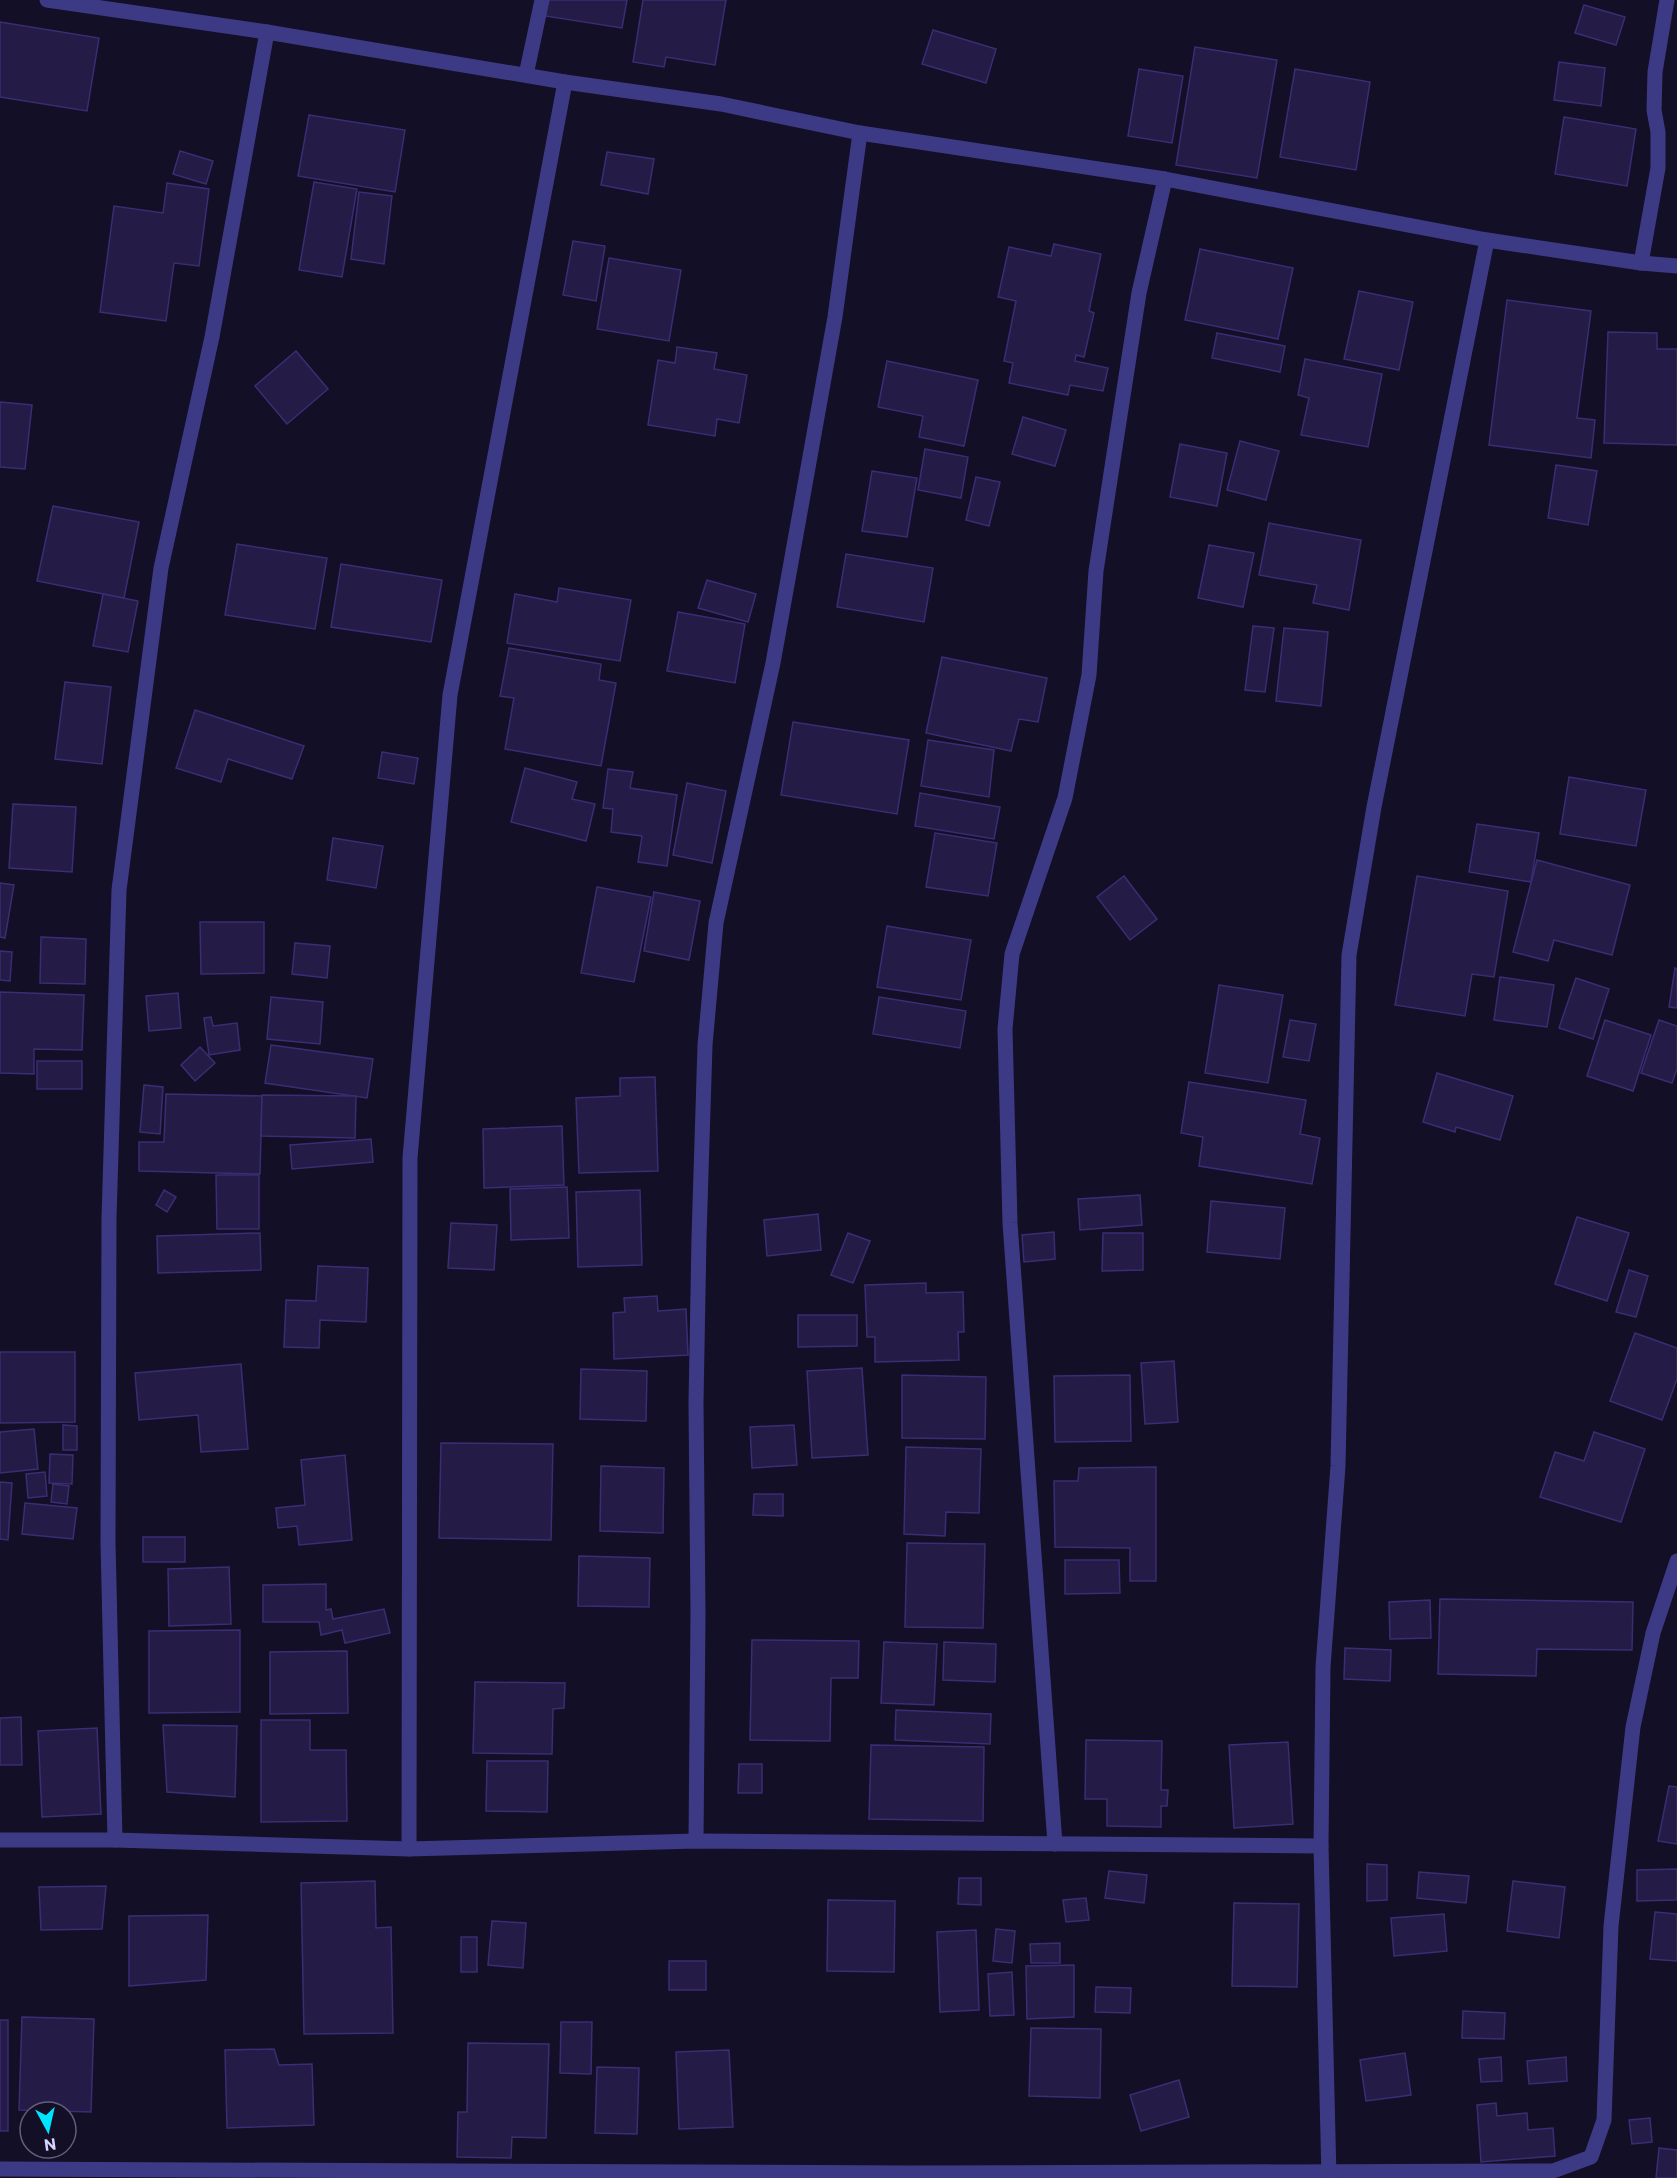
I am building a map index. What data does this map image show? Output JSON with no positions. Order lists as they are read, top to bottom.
{
  "north": "bottom"
}
